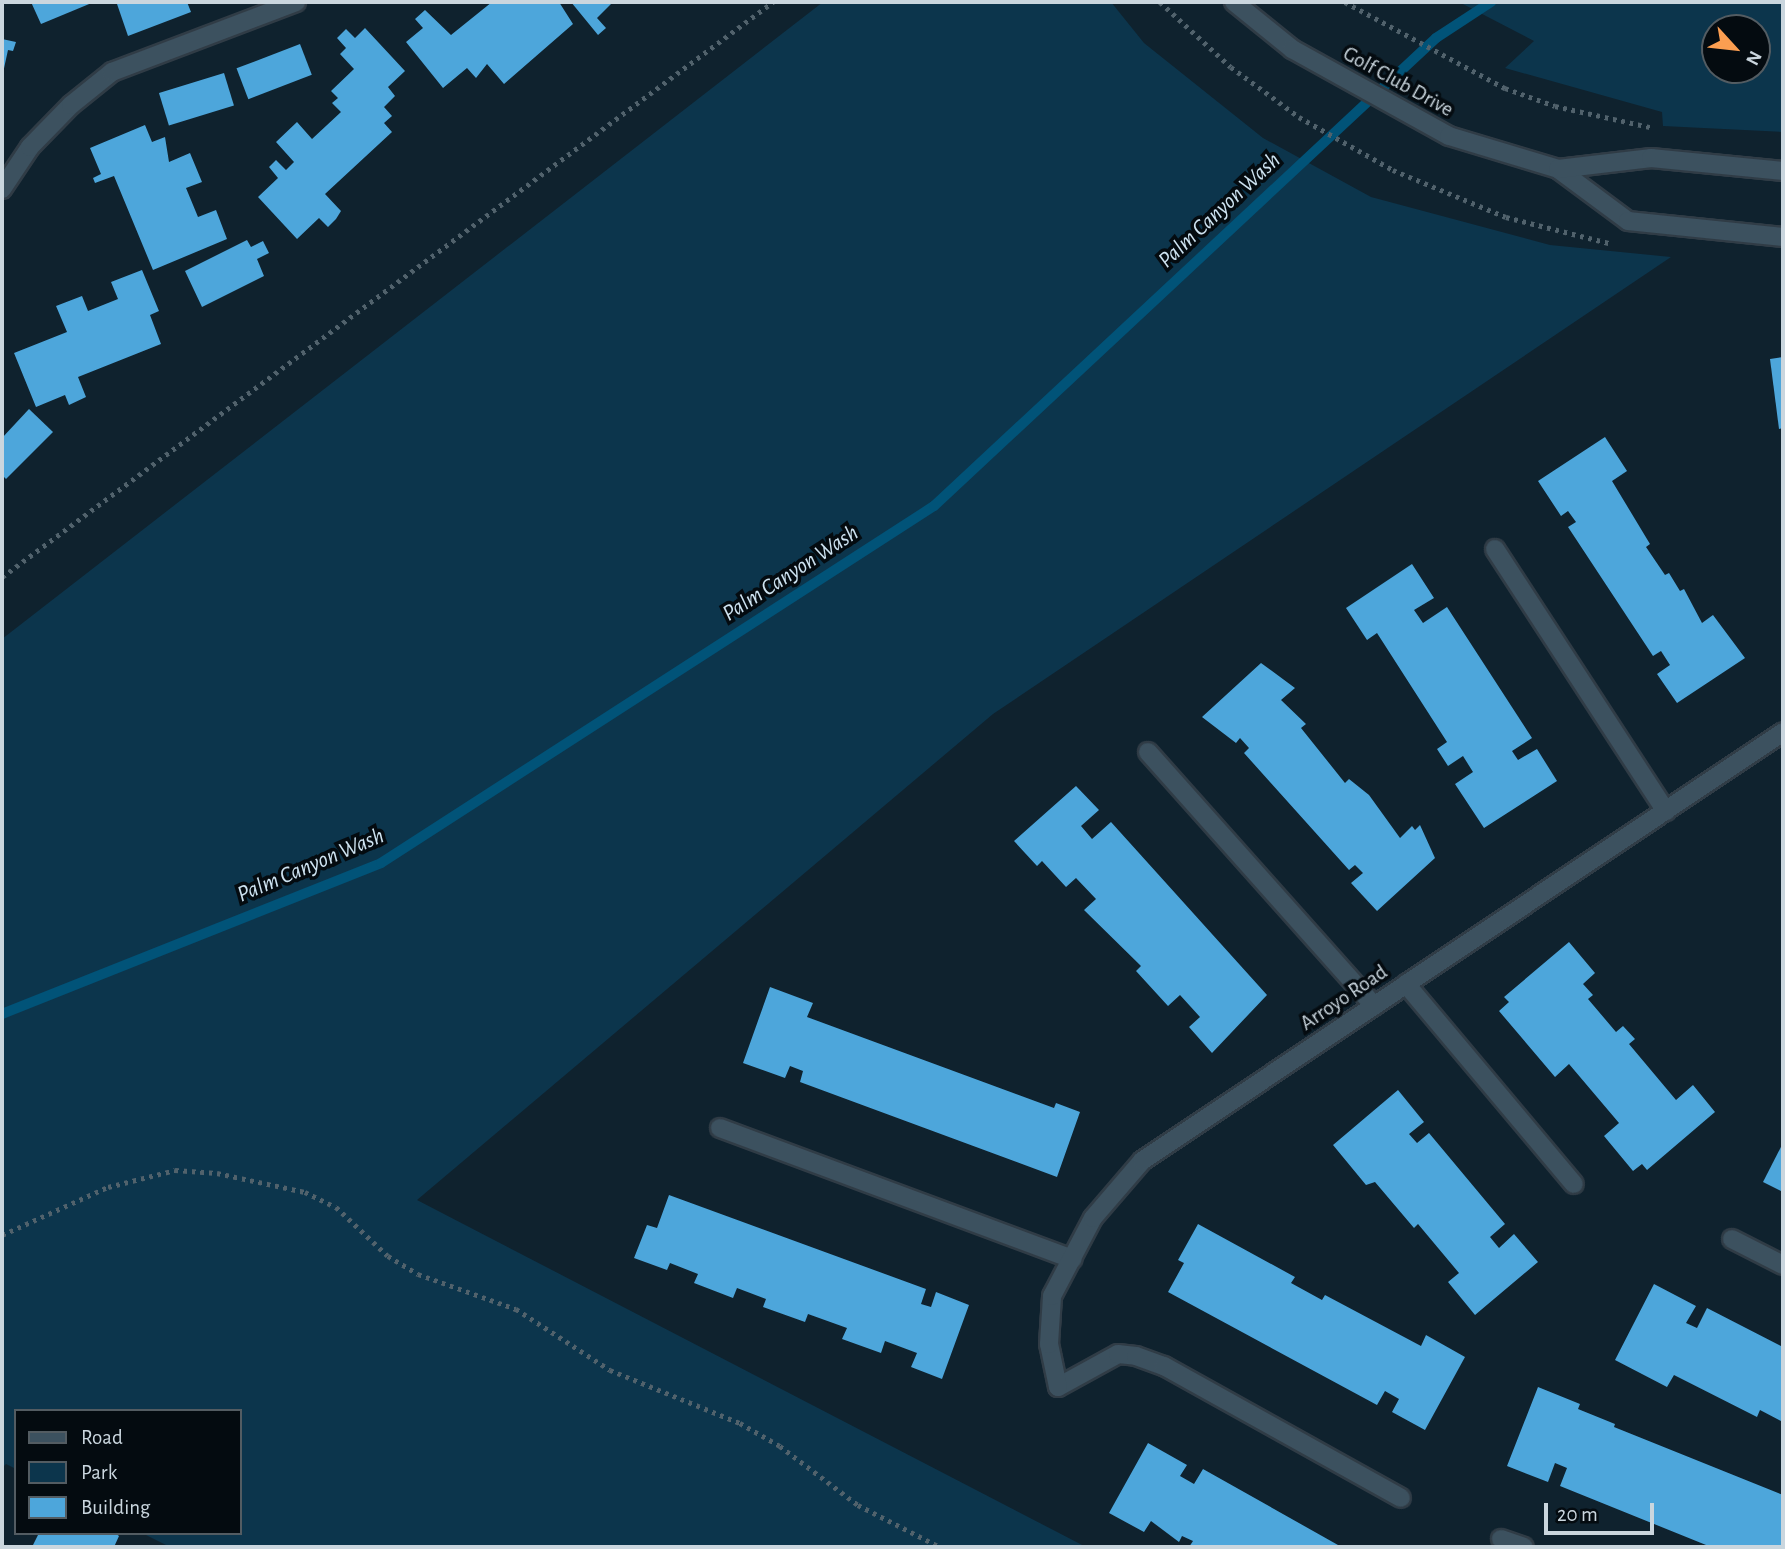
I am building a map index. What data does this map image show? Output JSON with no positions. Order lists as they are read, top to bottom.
{
  "streets": {
    "street": ["Golf Club Drive", "Arroyo Road"]
  },
  "water": ["Palm Canyon Wash"],
  "legend": ["Road", "Park", "Building"],
  "scale_bar": "20 m",
  "north": "bottom right"
}
